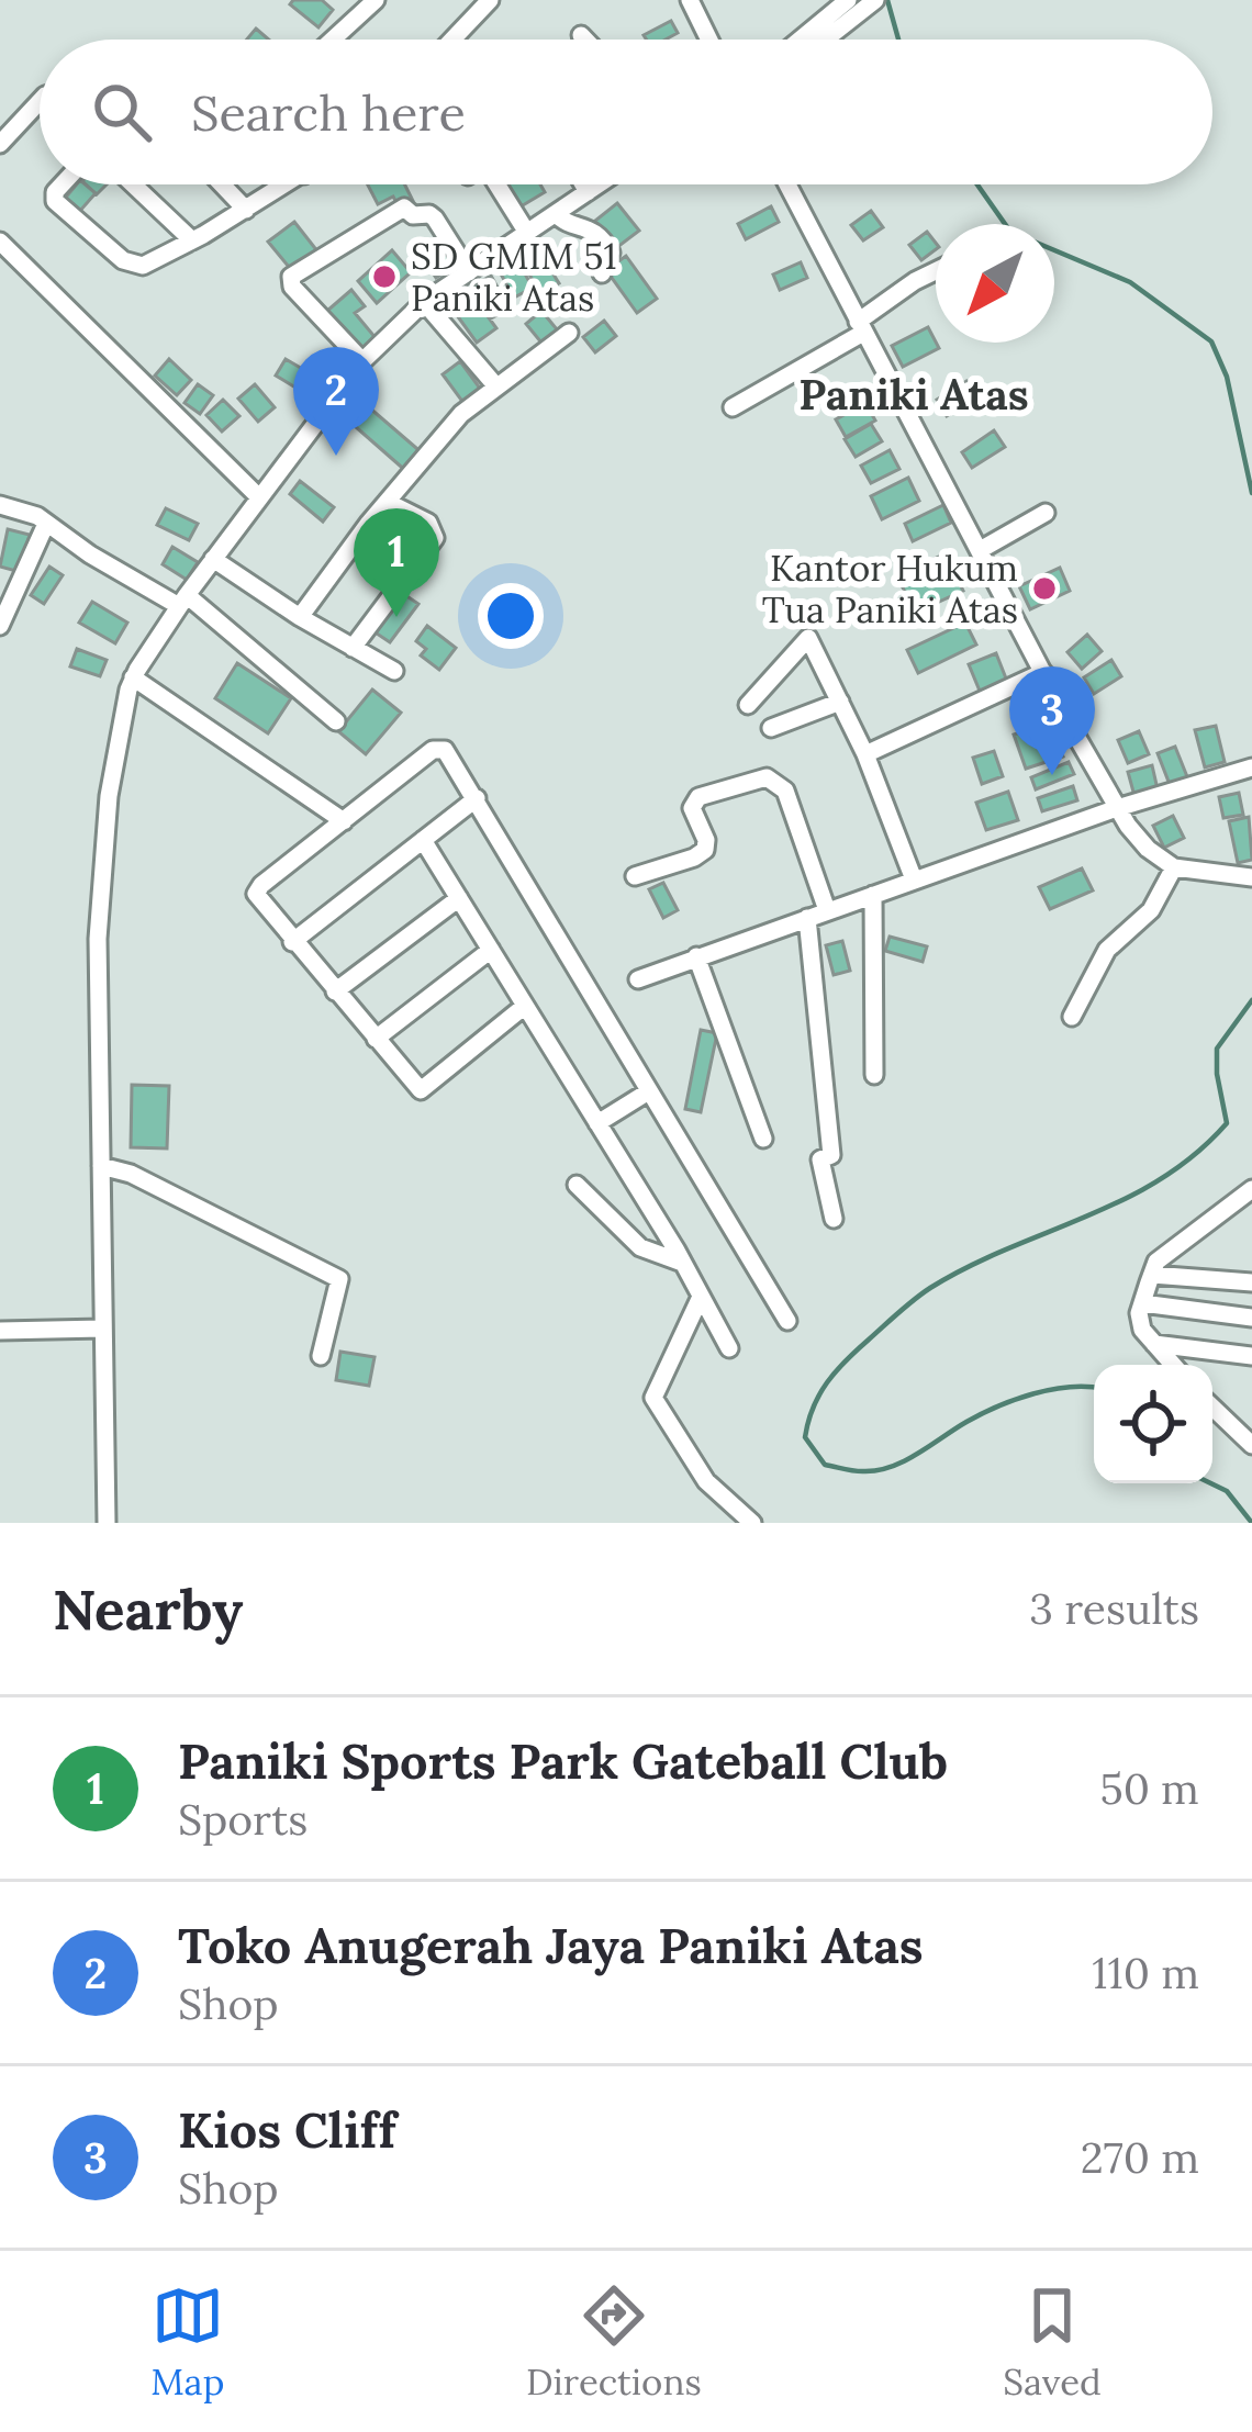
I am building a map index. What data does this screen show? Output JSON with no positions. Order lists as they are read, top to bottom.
{
  "districts": ["Paniki Atas"],
  "places": ["SD GMIM 51 Paniki Atas", "Kantor Hukum Tua Paniki Atas"],
  "north": "bottom left",
  "page": {
    "search": "Search here",
    "pins": ["2", "1", "3"],
    "heading": ["Nearby", "3 results"],
    "list": [
      {
        "mark": "1",
        "name": "Paniki Sports Park Gateball Club",
        "note": "Sports",
        "value": "50 m"
      },
      {
        "mark": "2",
        "name": "Toko Anugerah Jaya Paniki Atas",
        "note": "Shop",
        "value": "110 m"
      },
      {
        "mark": "3",
        "name": "Kios Cliff",
        "note": "Shop",
        "value": "270 m"
      }
    ],
    "nav": ["Map", "Directions", "Saved"]
  }
}
